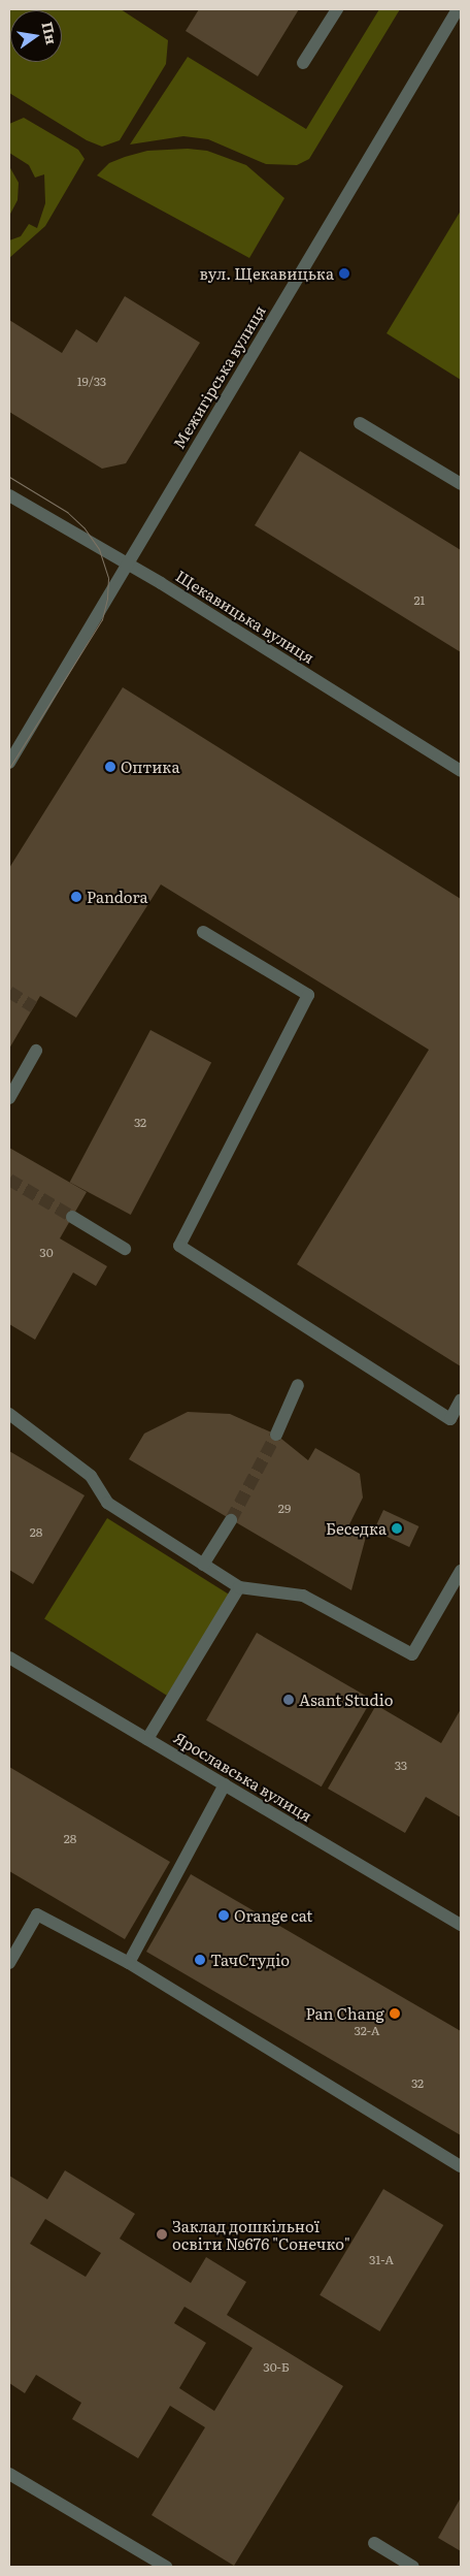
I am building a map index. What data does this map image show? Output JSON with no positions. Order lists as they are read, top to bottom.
{
  "streets": {
    "street": ["Межигірська вулиця", "Щекавицька вулиця", "Ярославська вулиця"]
  },
  "crossings": [
    ["Межигірська вулиця", "Щекавицька вулиця"]
  ],
  "places": [
    "вул. Щекавицька",
    "Оптика",
    "Pandora",
    "Беседка",
    "Asant Studio",
    "Orange cat",
    "ТачСтудiо",
    "Pan Chang",
    "Заклад дошкільної освіти №676 \"Сонечко\""
  ],
  "house_numbers": [
    "19/33",
    "21",
    "32",
    "30",
    "29",
    "28",
    "33",
    "28",
    "32-А",
    "32",
    "31-А",
    "30-Б"
  ],
  "north": "right"
}
